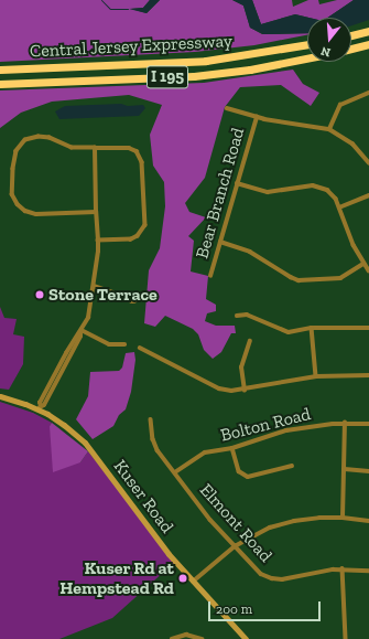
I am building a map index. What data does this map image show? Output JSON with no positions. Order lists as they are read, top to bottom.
{
  "streets": {
    "highway": ["Central Jersey Expressway", "I 195"],
    "street": [
      "Bear Branch Road",
      "Bolton Road",
      "Kuser Road",
      "Elmont Road"
    ]
  },
  "crossings": [
    ["Bolton Road", "Elmont Road"]
  ],
  "places": ["Stone Terrace", "Kuser Rd at Hempstead Rd"],
  "scale_bar": "200 m",
  "north": "bottom"
}
